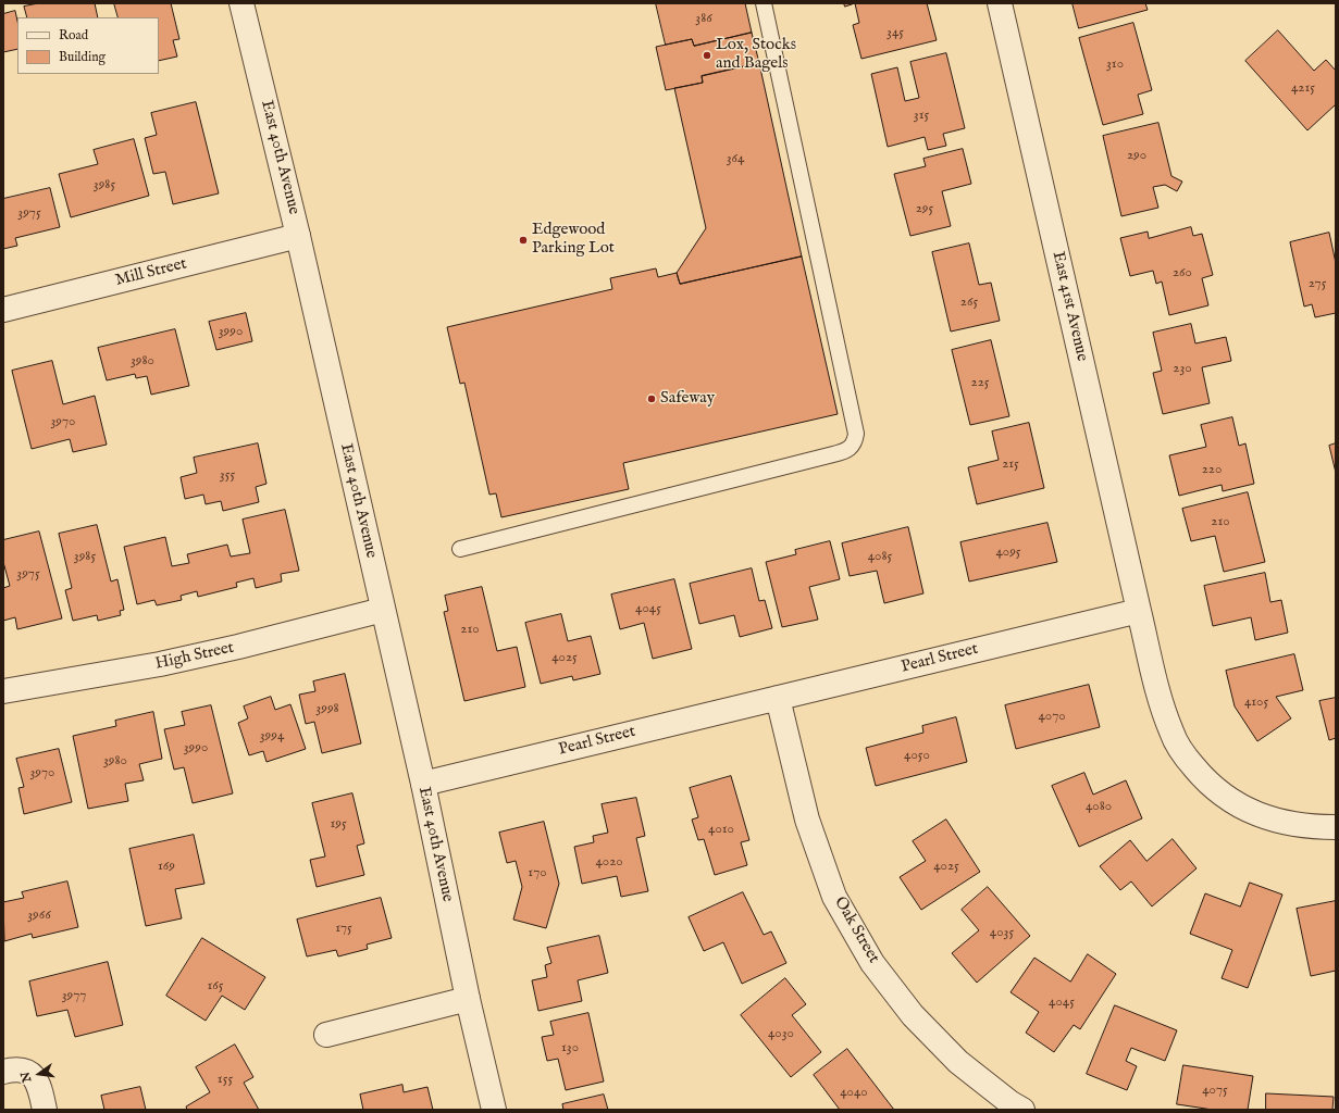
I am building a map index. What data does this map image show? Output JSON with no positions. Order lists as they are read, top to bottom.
{
  "streets": {
    "street": [
      "East 40th Avenue",
      "Mill Street",
      "East 41st Avenue",
      "High Street",
      "Pearl Street",
      "Oak Street"
    ]
  },
  "crossings": [
    ["East 40th Avenue", "Mill Street"],
    ["East 40th Avenue", "High Street"],
    ["East 40th Avenue", "Pearl Street"],
    ["East 41st Avenue", "Pearl Street"],
    ["Pearl Street", "Oak Street"]
  ],
  "places": ["Lox, Stocks and Bagels", "Edgewood Parking Lot", "Safeway"],
  "house_numbers": [
    "386",
    "345",
    "310",
    "4215",
    "315",
    "290",
    "364",
    "3985",
    "295",
    "3975",
    "260",
    "275",
    "265",
    "3990",
    "3980",
    "230",
    "225",
    "3970",
    "215",
    "220",
    "355",
    "210",
    "4095",
    "3985",
    "4085",
    "3975",
    "4045",
    "210",
    "4025",
    "4105",
    "3998",
    "4070",
    "3994",
    "3990",
    "4050",
    "3980",
    "3970",
    "4080",
    "195",
    "4010",
    "4020",
    "169",
    "4025",
    "170",
    "3966",
    "175",
    "4035",
    "165",
    "3977",
    "4045",
    "4030",
    "130",
    "155",
    "4075",
    "4040"
  ],
  "legend": ["Road", "Building"],
  "north": "left"
}
